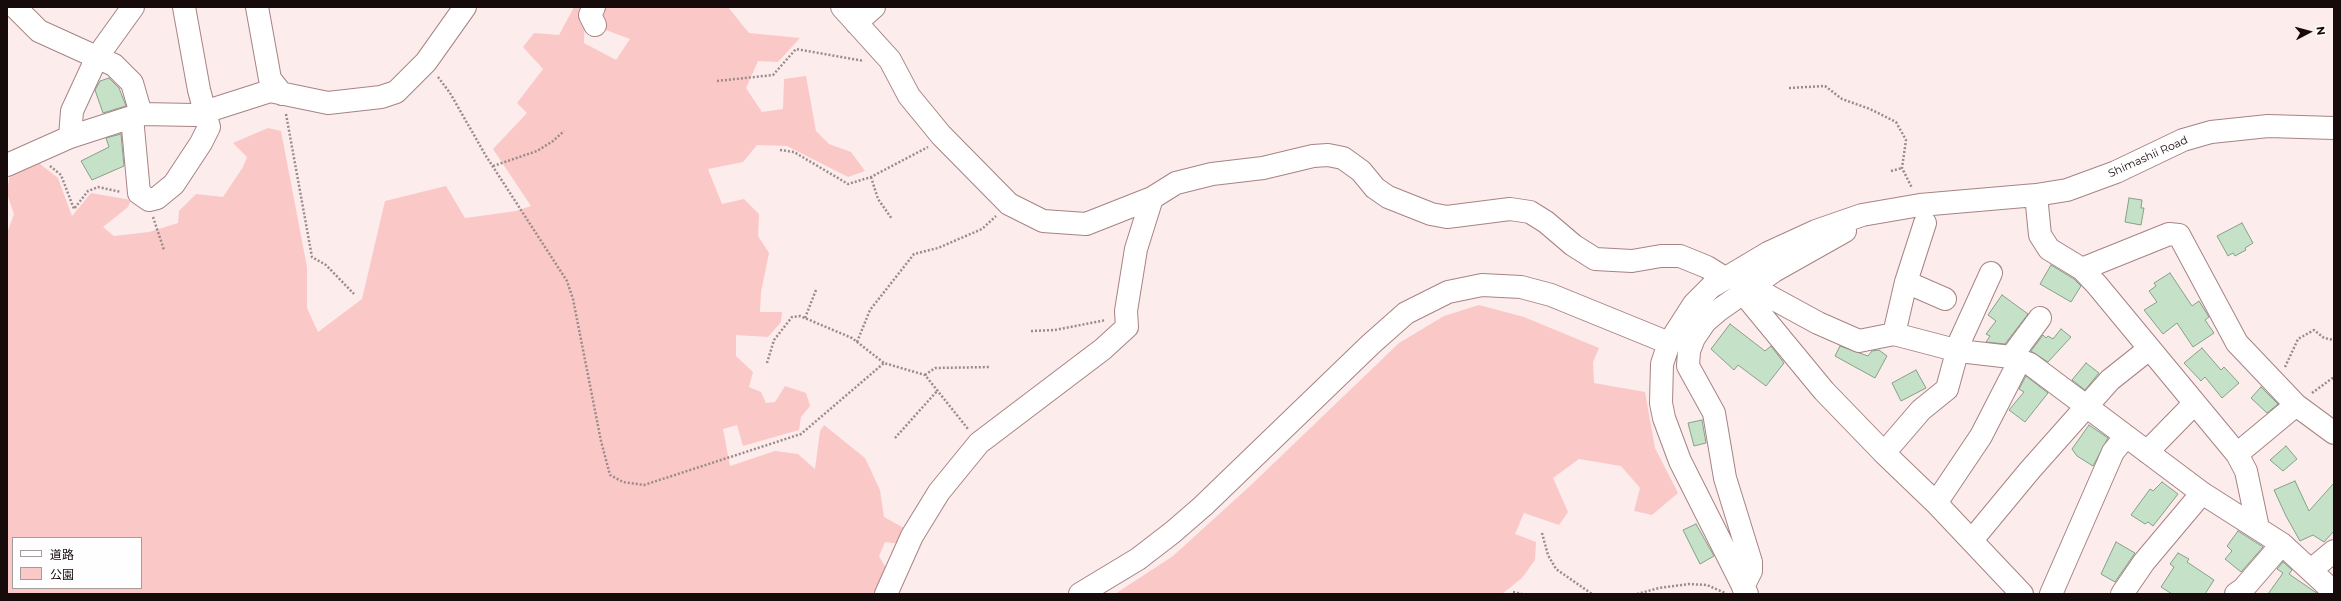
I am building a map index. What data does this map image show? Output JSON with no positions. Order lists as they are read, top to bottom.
{
  "streets": {
    "street": ["Shimashii Road"]
  },
  "legend": ["道路", "公園"],
  "north": "right"
}
